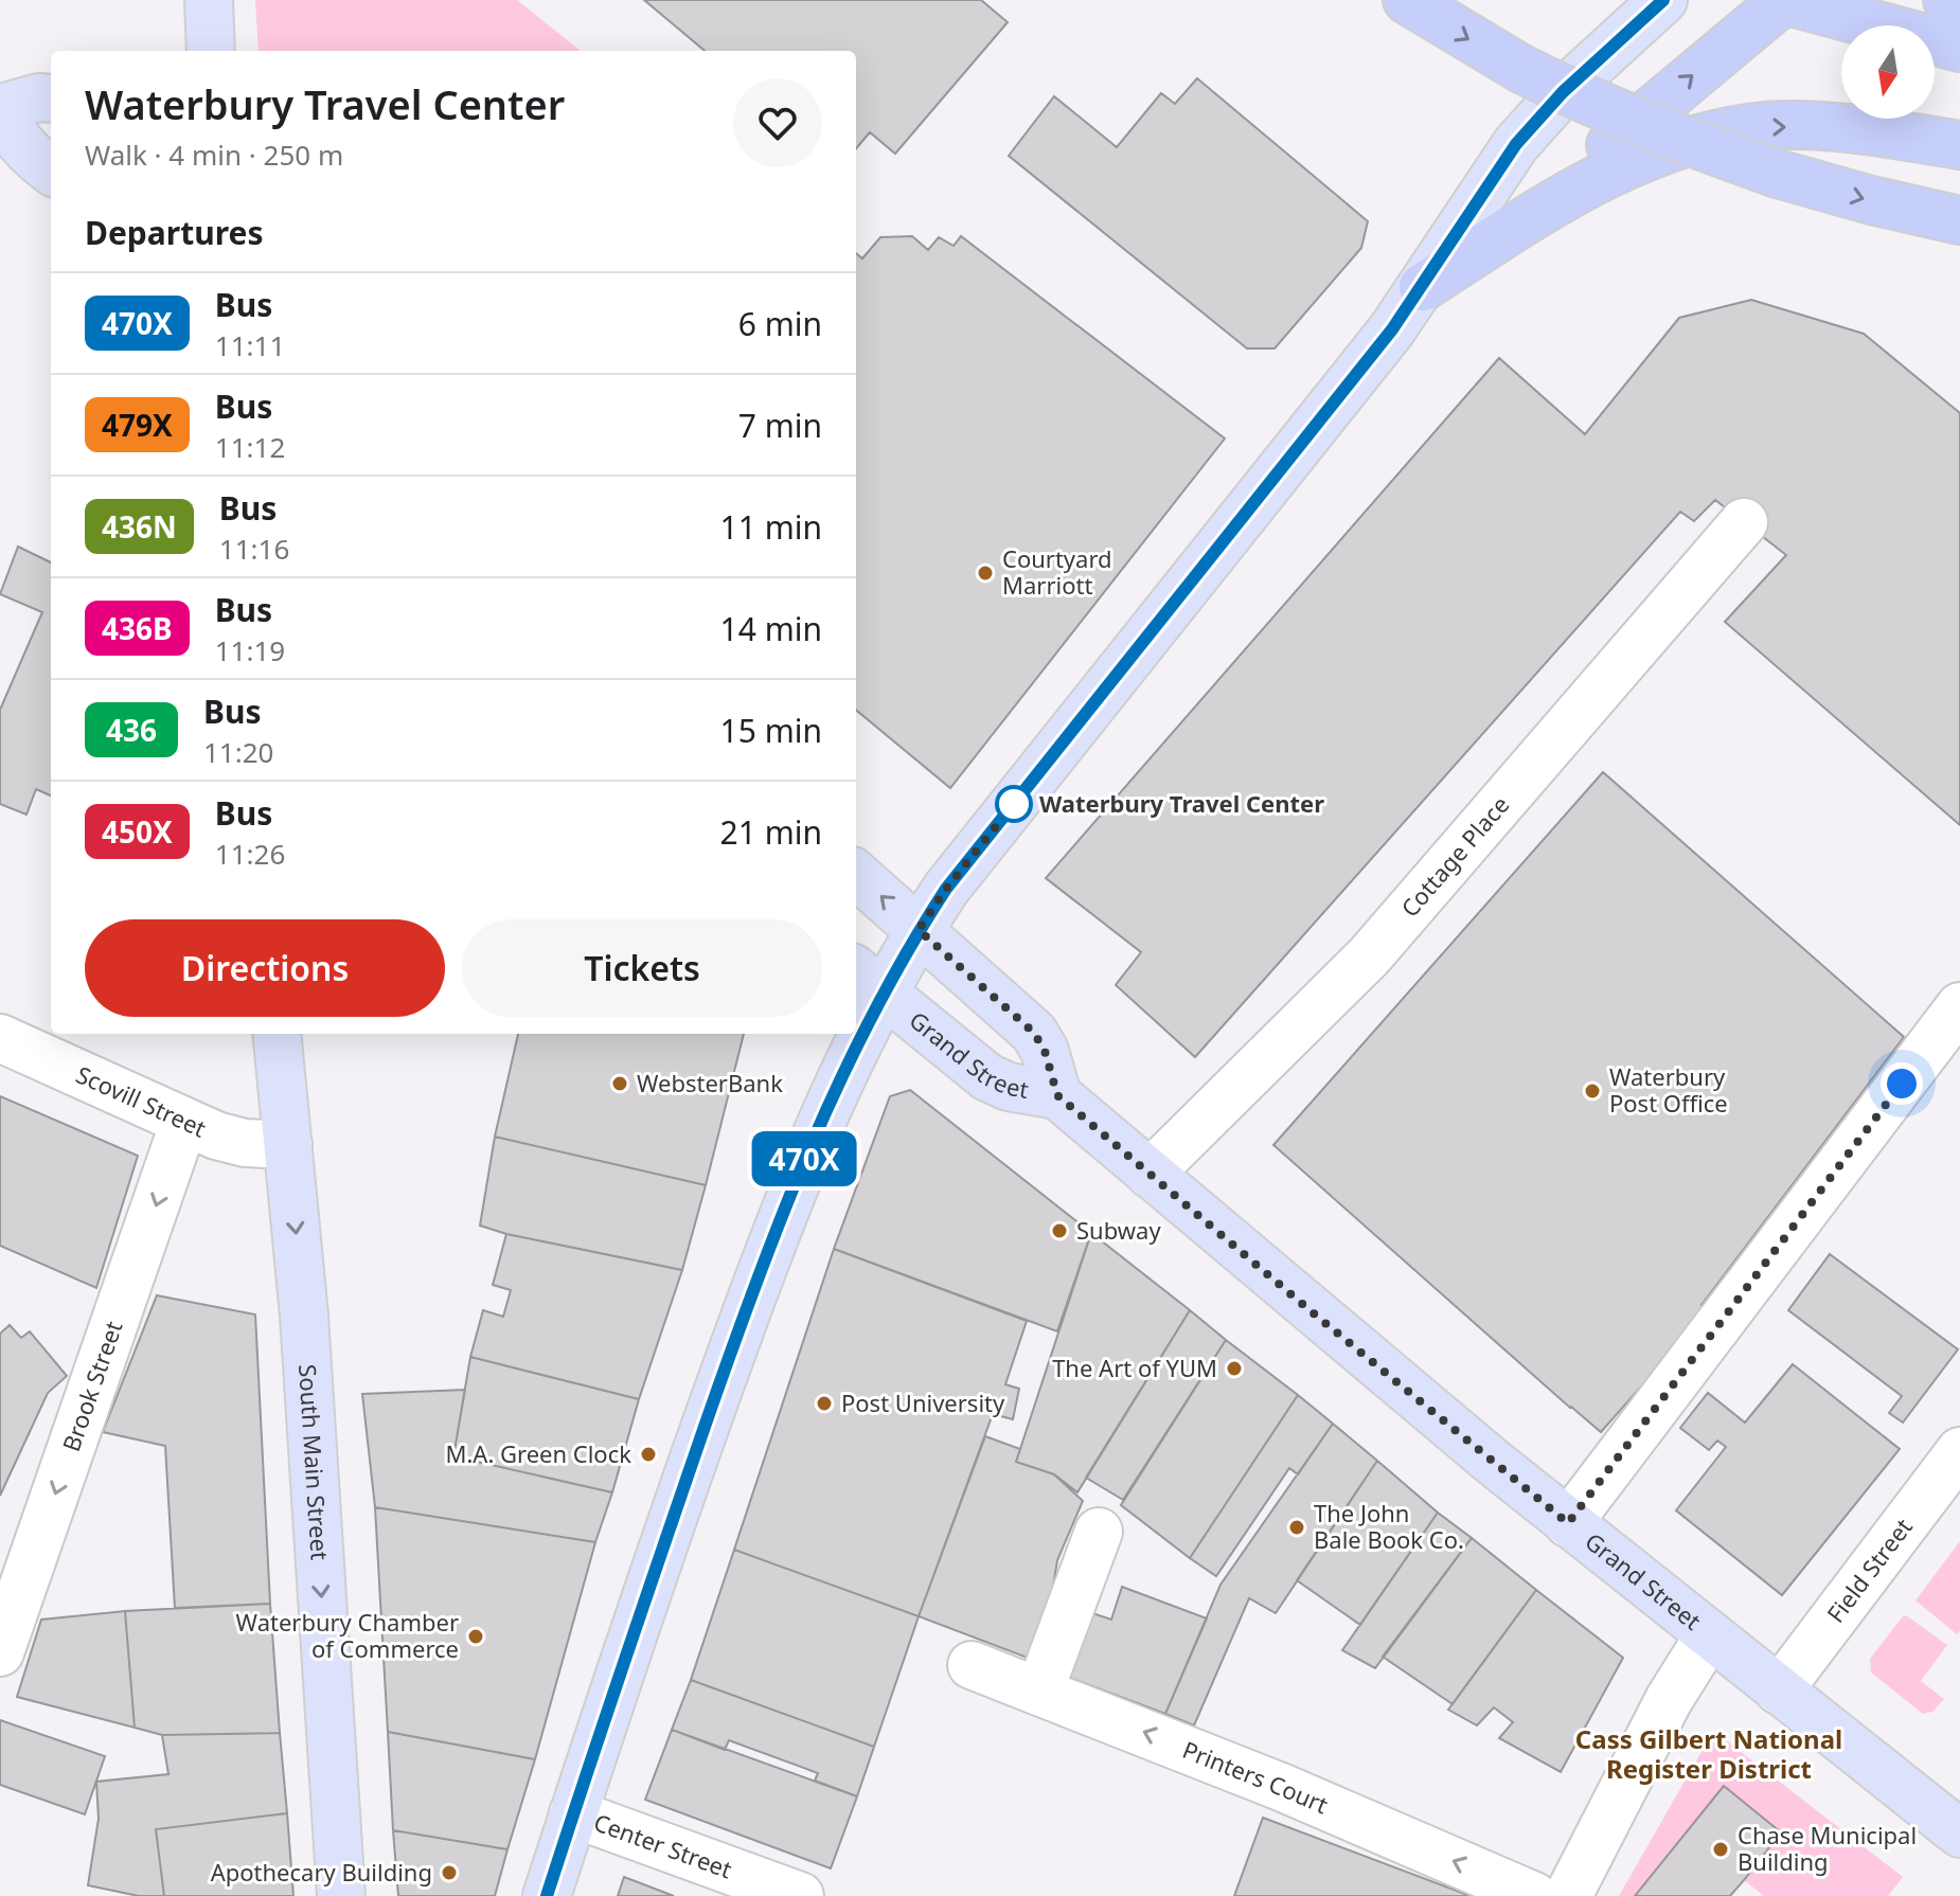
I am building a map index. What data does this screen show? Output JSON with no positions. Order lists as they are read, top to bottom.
{
  "streets": {
    "main road": ["Grand Street", "South Main Street"],
    "street": [
      "Cottage Place",
      "Scovill Street",
      "Brook Street",
      "Field Street",
      "Printers Court",
      "Center Street"
    ]
  },
  "crossings": [
    ["Cottage Place", "Grand Street"],
    ["Grand Street", "Field Street"],
    ["Scovill Street", "Brook Street"],
    ["Scovill Street", "South Main Street"]
  ],
  "one_way": ["Brook Street", "Printers Court"],
  "districts": ["Cass Gilbert National Register District"],
  "places": [
    "Courtyard Marriott",
    "Waterbury Travel Center",
    "WebsterBank",
    "Waterbury Post Office",
    "Subway",
    "The Art of YUM",
    "Post University",
    "M.A. Green Clock",
    "The John Bale Book Co.",
    "Waterbury Chamber of Commerce",
    "Chase Municipal Building",
    "Apothecary Building"
  ],
  "lines": ["bus line 470X"],
  "north": "bottom",
  "page": {
    "on_map": "470X",
    "heading": [
      ["Waterbury Travel Center", "Walk · 4 min · 250 m"],
      "Departures"
    ],
    "list": [
      {
        "mark": "470X",
        "name": "Bus",
        "note": "11:11",
        "value": "6 min"
      },
      {
        "mark": "479X",
        "name": "Bus",
        "note": "11:12",
        "value": "7 min"
      },
      {
        "mark": "436N",
        "name": "Bus",
        "note": "11:16",
        "value": "11 min"
      },
      {
        "mark": "436B",
        "name": "Bus",
        "note": "11:19",
        "value": "14 min"
      },
      {
        "mark": "436",
        "name": "Bus",
        "note": "11:20",
        "value": "15 min"
      },
      {
        "mark": "450X",
        "name": "Bus",
        "note": "11:26",
        "value": "21 min"
      }
    ],
    "buttons": ["Directions", "Tickets"]
  }
}
